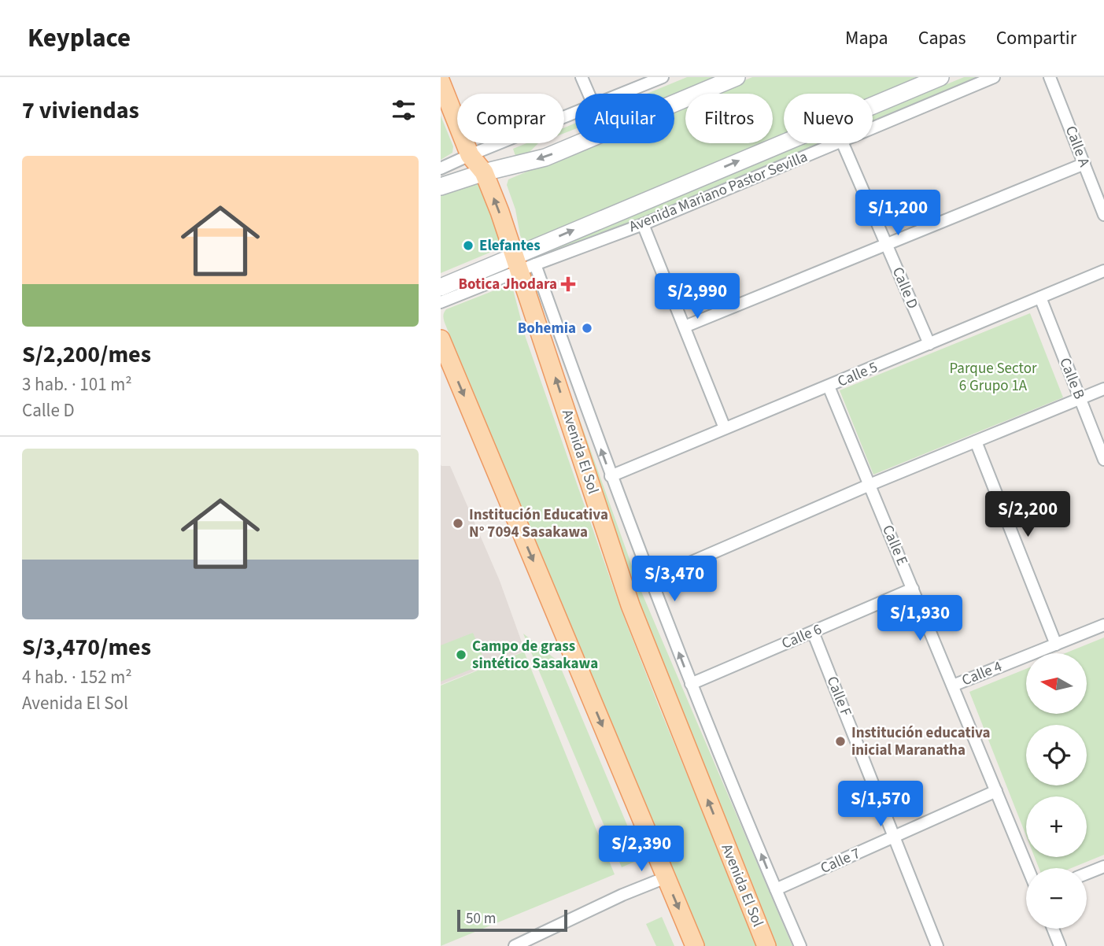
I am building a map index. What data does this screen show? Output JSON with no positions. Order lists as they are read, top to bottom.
{
  "streets": {
    "main road": ["Avenida Mariano Pastor Sevilla", "Avenida El Sol"],
    "street": [
      "Calle A",
      "Calle D",
      "Calle 5",
      "Calle B",
      "Calle E",
      "Calle 6",
      "Calle 4",
      "Calle F",
      "Calle 7"
    ]
  },
  "crossings": [
    ["Avenida Mariano Pastor Sevilla", "Avenida El Sol"],
    ["Calle D", "Calle 5"],
    ["Calle 5", "Calle B"],
    ["Calle 5", "Avenida El Sol"],
    ["Calle 5", "Calle E"],
    ["Avenida El Sol", "Calle 6"],
    ["Avenida El Sol", "Calle 7"],
    ["Calle E", "Calle 6"],
    ["Calle E", "Calle 4"],
    ["Calle E", "Calle 7"],
    ["Calle 6", "Calle F"],
    ["Calle F", "Calle 7"]
  ],
  "parks": ["Parque Sector 6 Grupo 1A"],
  "places": {
    "other": [
      "Elefantes",
      "Bohemia",
      "Institución Educativa N° 7094 Sasakawa",
      "Campo de grass sintético Sasakawa",
      "Institución educativa inicial Maranatha"
    ],
    "health": ["Botica Jhodara"]
  },
  "scale_bar": "50 m",
  "north": "left",
  "page": {
    "header": "Keyplace",
    "nav": ["Mapa", "Capas", "Compartir"],
    "heading": "7 viviendas",
    "chip": [
      "Comprar",
      "Alquilar",
      "Filtros",
      "Nuevo"
    ],
    "list": [
      {
        "name": "S/2,200/mes",
        "note": "3 hab. · 101 m² · Calle D"
      },
      {
        "name": "S/3,470/mes",
        "note": "4 hab. · 152 m² · Avenida El Sol"
      }
    ],
    "price": [
      "S/1,200",
      "S/2,990",
      "S/2,200",
      "S/3,470",
      "S/1,930",
      "S/1,570",
      "S/2,390"
    ],
    "map_buttons": ["+", "−"],
    "scale": "50 m"
  }
}
